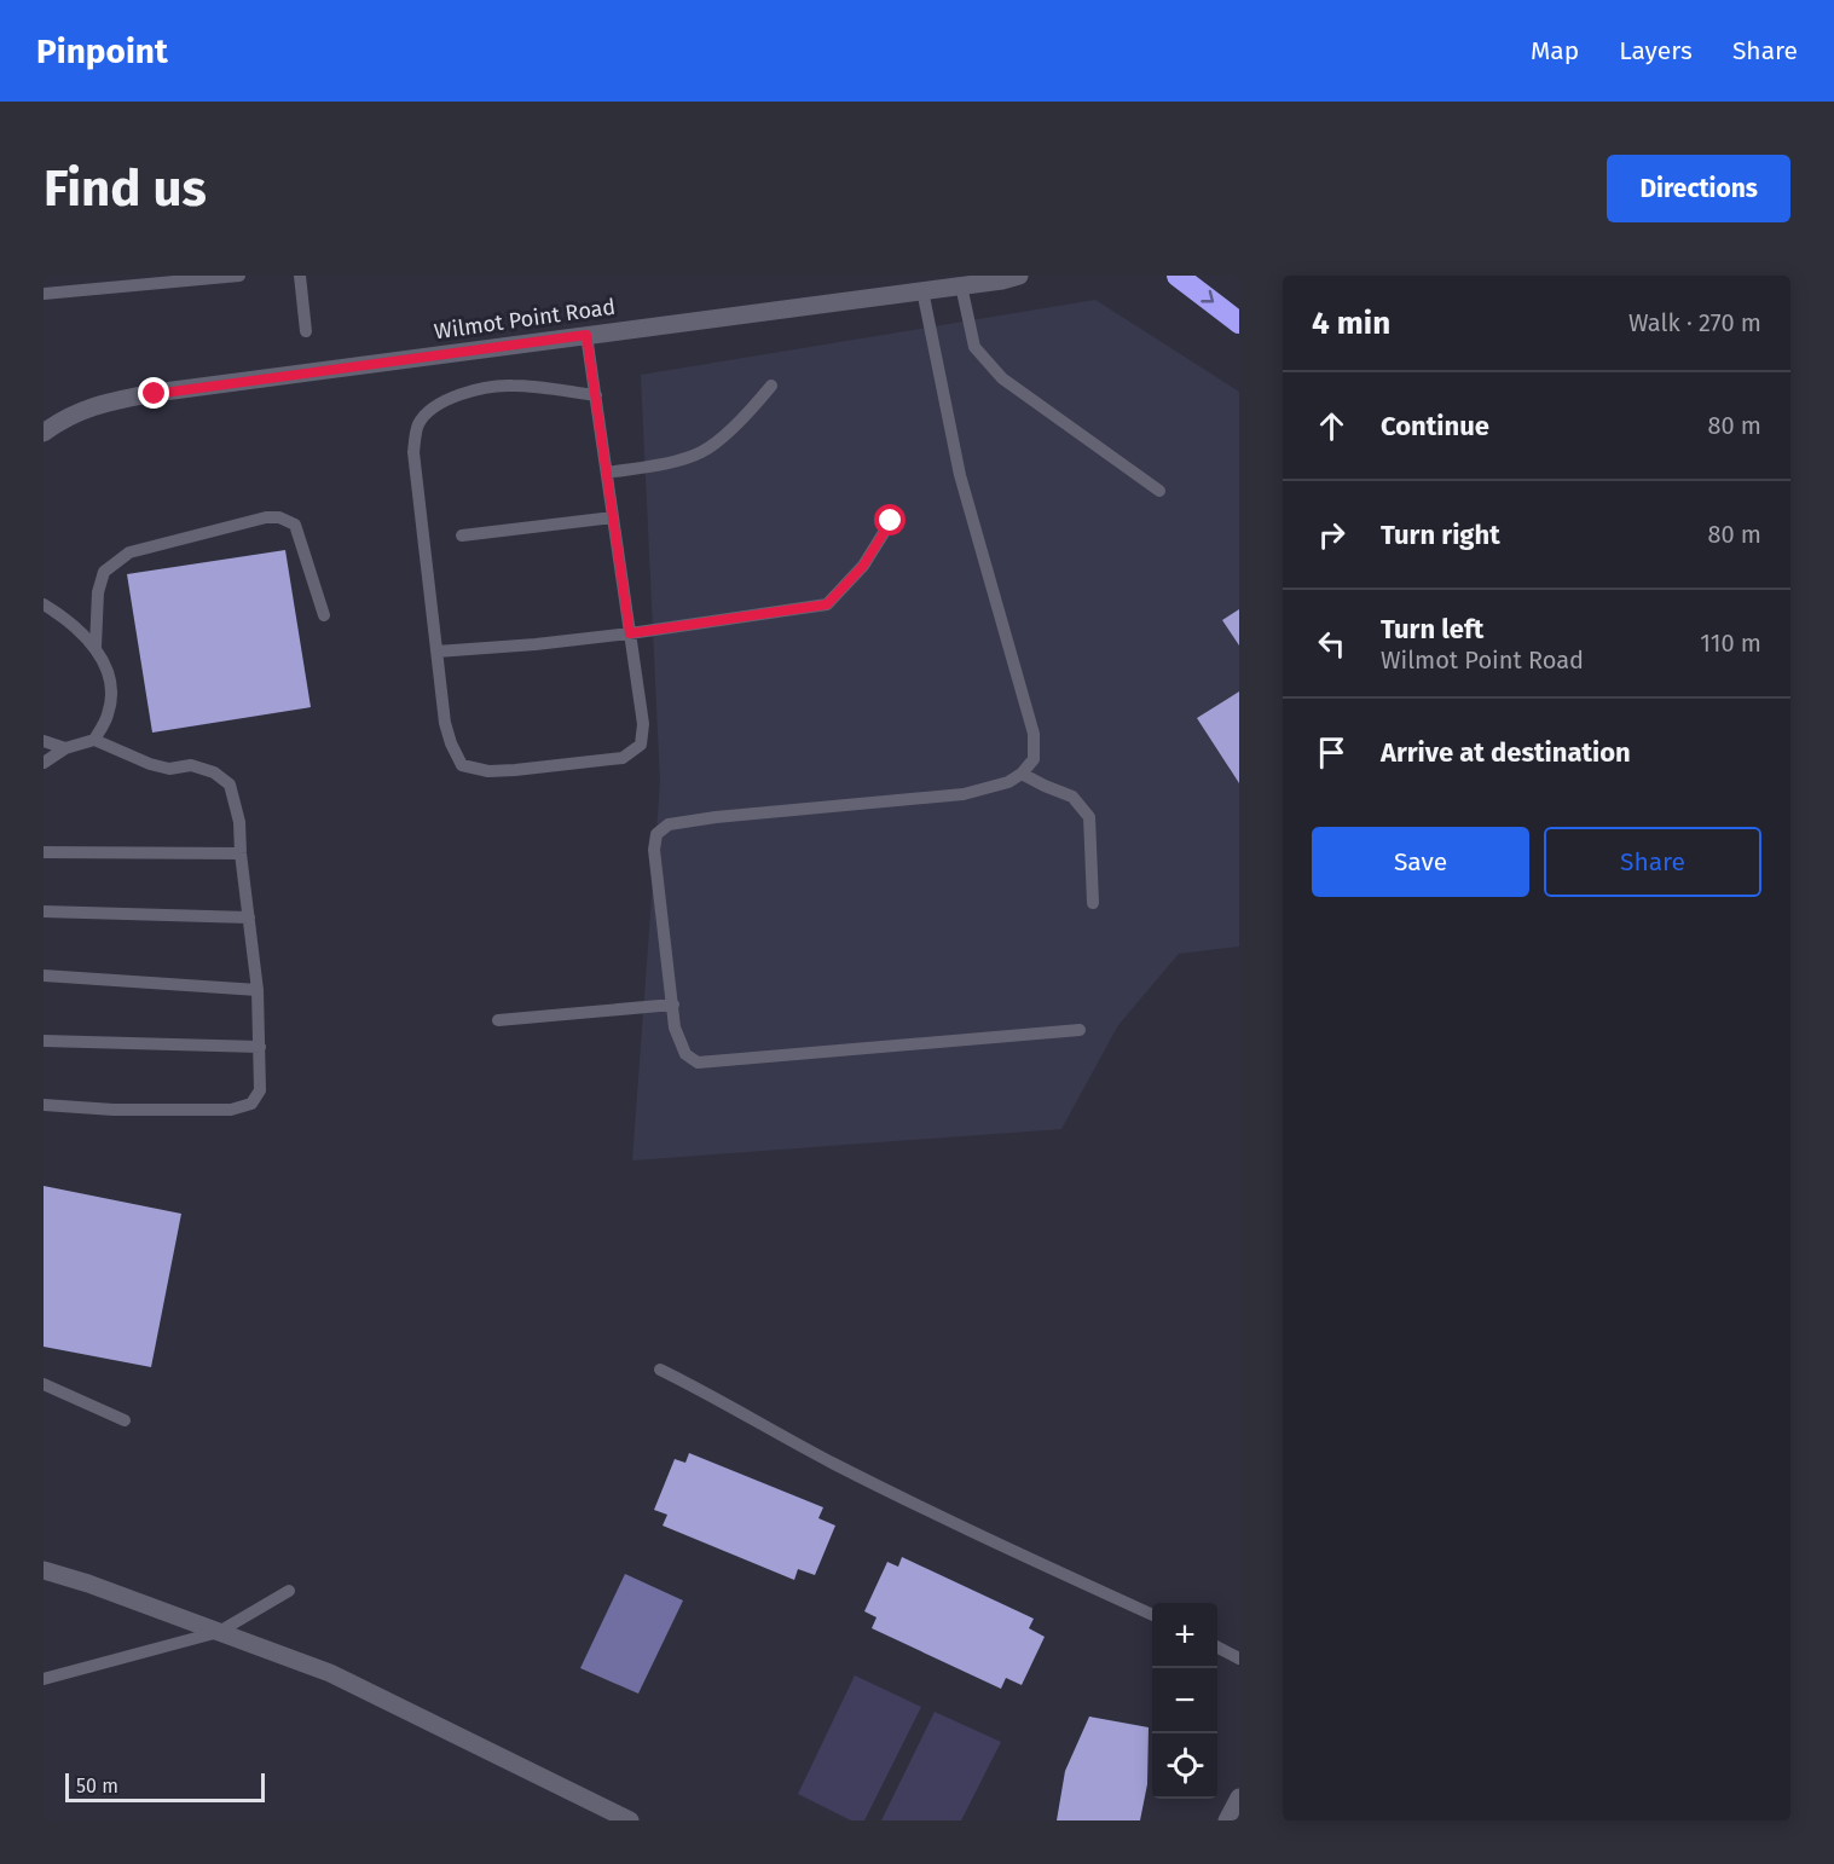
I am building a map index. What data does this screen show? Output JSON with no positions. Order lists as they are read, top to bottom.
{
  "streets": {
    "street": ["Wilmot Point Road"]
  },
  "scale_bar": "50 m",
  "page": {
    "header": "Pinpoint",
    "nav": ["Map", "Layers", "Share"],
    "buttons": [
      "Directions",
      ["Save", "Share"]
    ],
    "title": "Find us",
    "heading": ["4 min", "Walk · 270 m"],
    "list": [
      ["Continue", "80 m"],
      ["Turn right", "80 m"],
      ["Turn left", "Wilmot Point Road", "110 m"],
      "Arrive at destination"
    ],
    "map_buttons": ["+", "−"],
    "scale": "50 m"
  }
}
